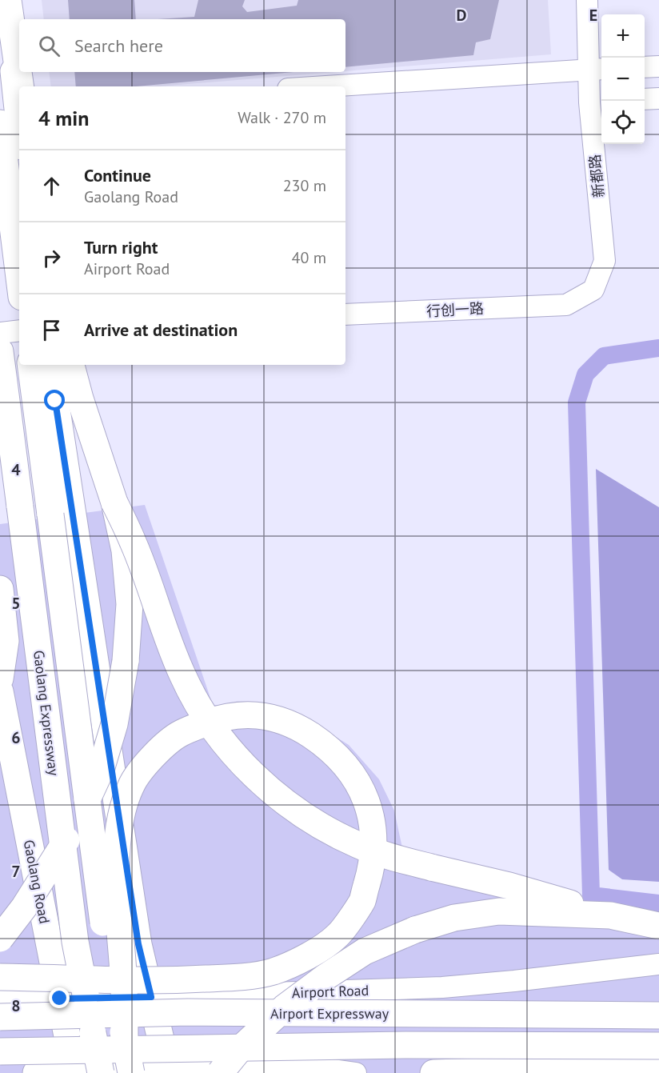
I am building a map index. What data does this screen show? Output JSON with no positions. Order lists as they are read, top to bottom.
{
  "streets": {
    "main road": [
      "Gaolang Expressway",
      "Gaolang Road",
      "Airport Road",
      "Airport Expressway"
    ],
    "street": ["新都路", "行创一路"]
  },
  "crossings": [
    ["新都路", "行创一路"],
    ["Gaolang Road", "Airport Road"]
  ],
  "page": {
    "map_buttons": ["+", "−"],
    "search": "Search here",
    "heading": ["4 min", "Walk · 270 m"],
    "list": [
      ["Continue", "Gaolang Road", "230 m"],
      ["Turn right", "Airport Road", "40 m"],
      "Arrive at destination"
    ]
  },
  "grid": {
    "columns": ["D", "E"],
    "rows": [
      "4",
      "5",
      "6",
      "7",
      "8"
    ]
  }
}
